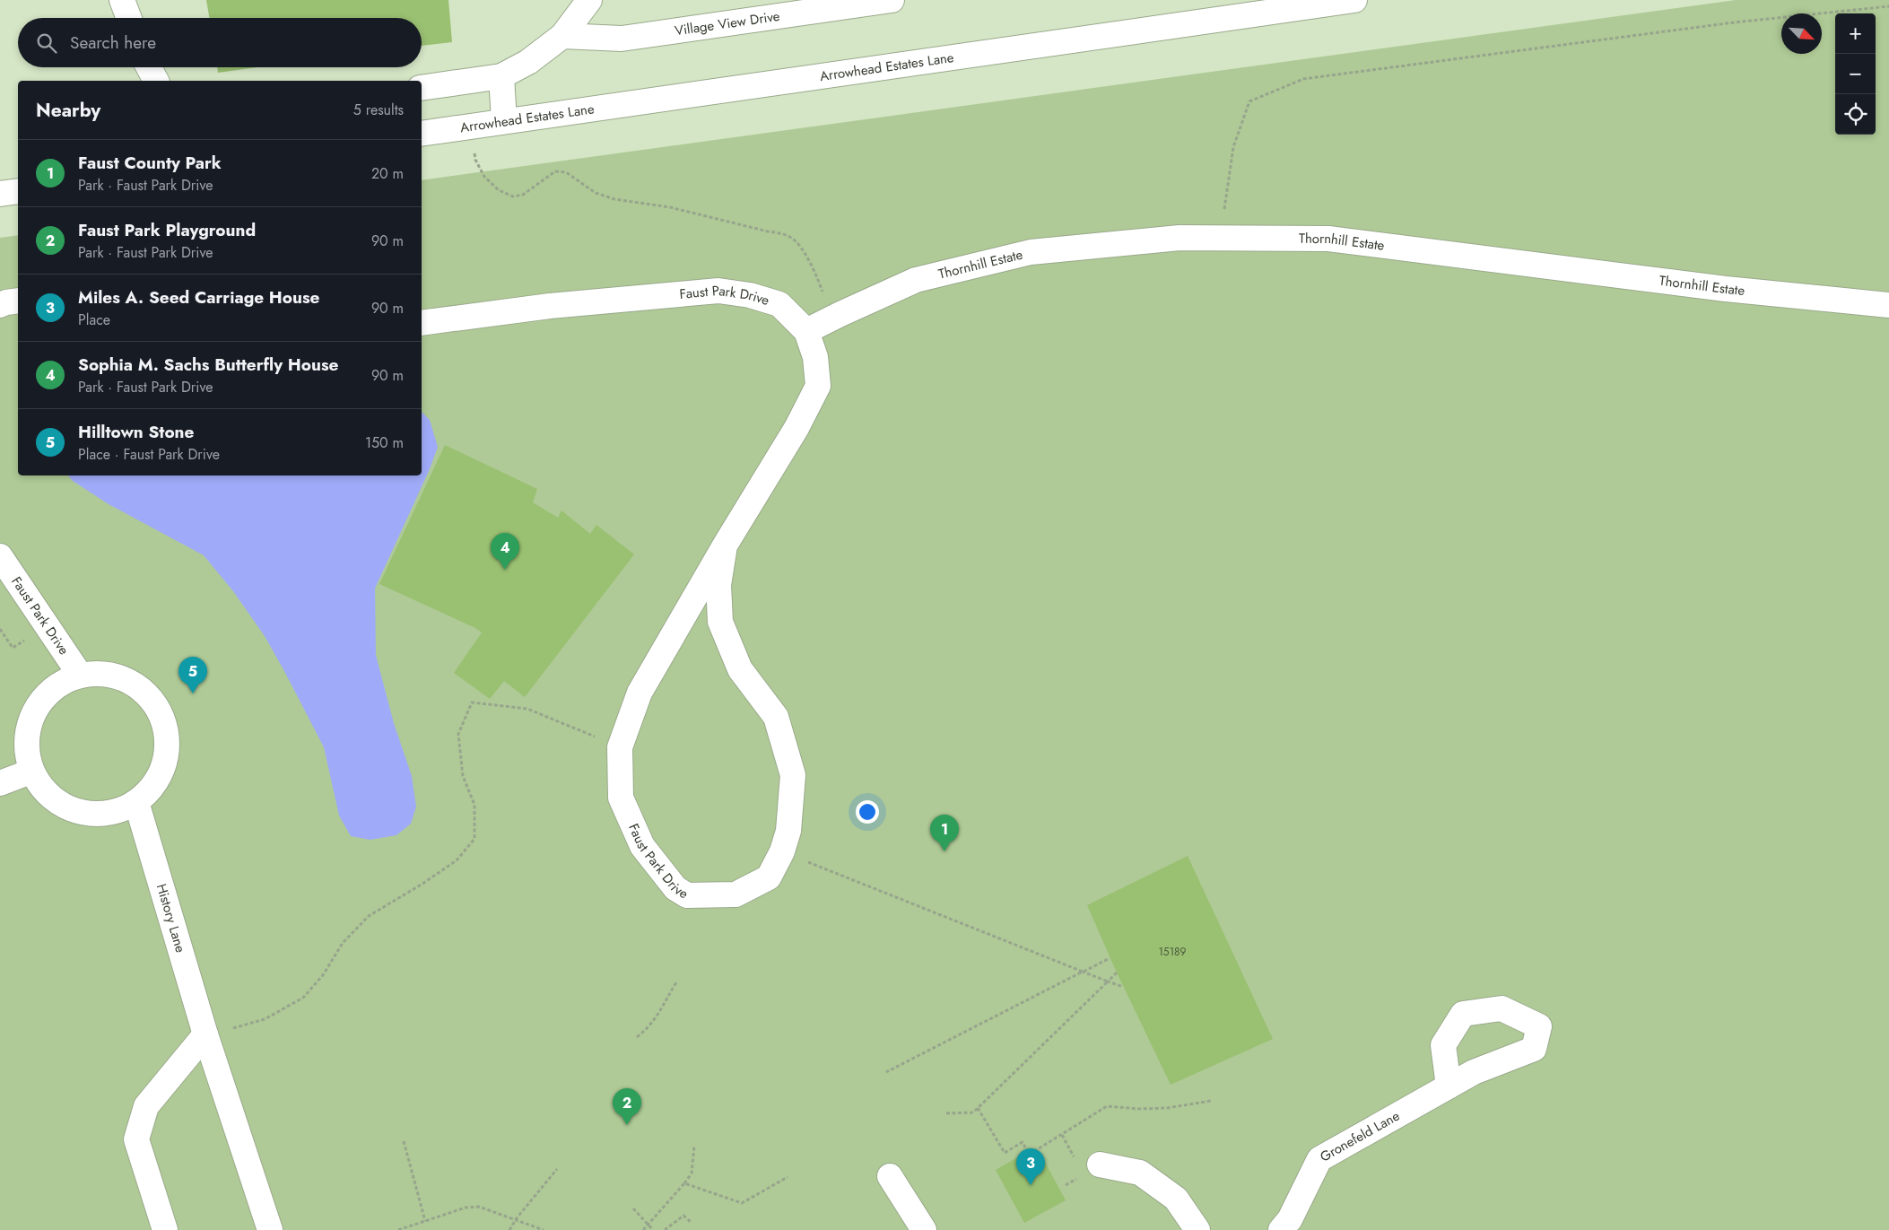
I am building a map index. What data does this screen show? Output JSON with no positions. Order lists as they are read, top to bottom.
{
  "streets": {
    "street": [
      "Village View Drive",
      "Arrowhead Estates Lane",
      "Thornhill Estate",
      "Faust Park Drive",
      "History Lane",
      "Gronefeld Lane"
    ]
  },
  "crossings": [
    ["Thornhill Estate", "Faust Park Drive"],
    ["Faust Park Drive", "History Lane"]
  ],
  "house_numbers": ["15189"],
  "north": "bottom right",
  "page": {
    "map_buttons": ["+", "−"],
    "search": "Search here",
    "heading": ["Nearby", "5 results"],
    "list": [
      {
        "mark": "1",
        "name": "Faust County Park",
        "note": "Park · Faust Park Drive",
        "value": "20 m"
      },
      {
        "mark": "2",
        "name": "Faust Park Playground",
        "note": "Park · Faust Park Drive",
        "value": "90 m"
      },
      {
        "mark": "3",
        "name": "Miles A. Seed Carriage House",
        "note": "Place",
        "value": "90 m"
      },
      {
        "mark": "4",
        "name": "Sophia M. Sachs Butterfly House",
        "note": "Park · Faust Park Drive",
        "value": "90 m"
      },
      {
        "mark": "5",
        "name": "Hilltown Stone",
        "note": "Place · Faust Park Drive",
        "value": "150 m"
      }
    ],
    "pins": [
      "4",
      "5",
      "1",
      "2",
      "3"
    ]
  }
}
